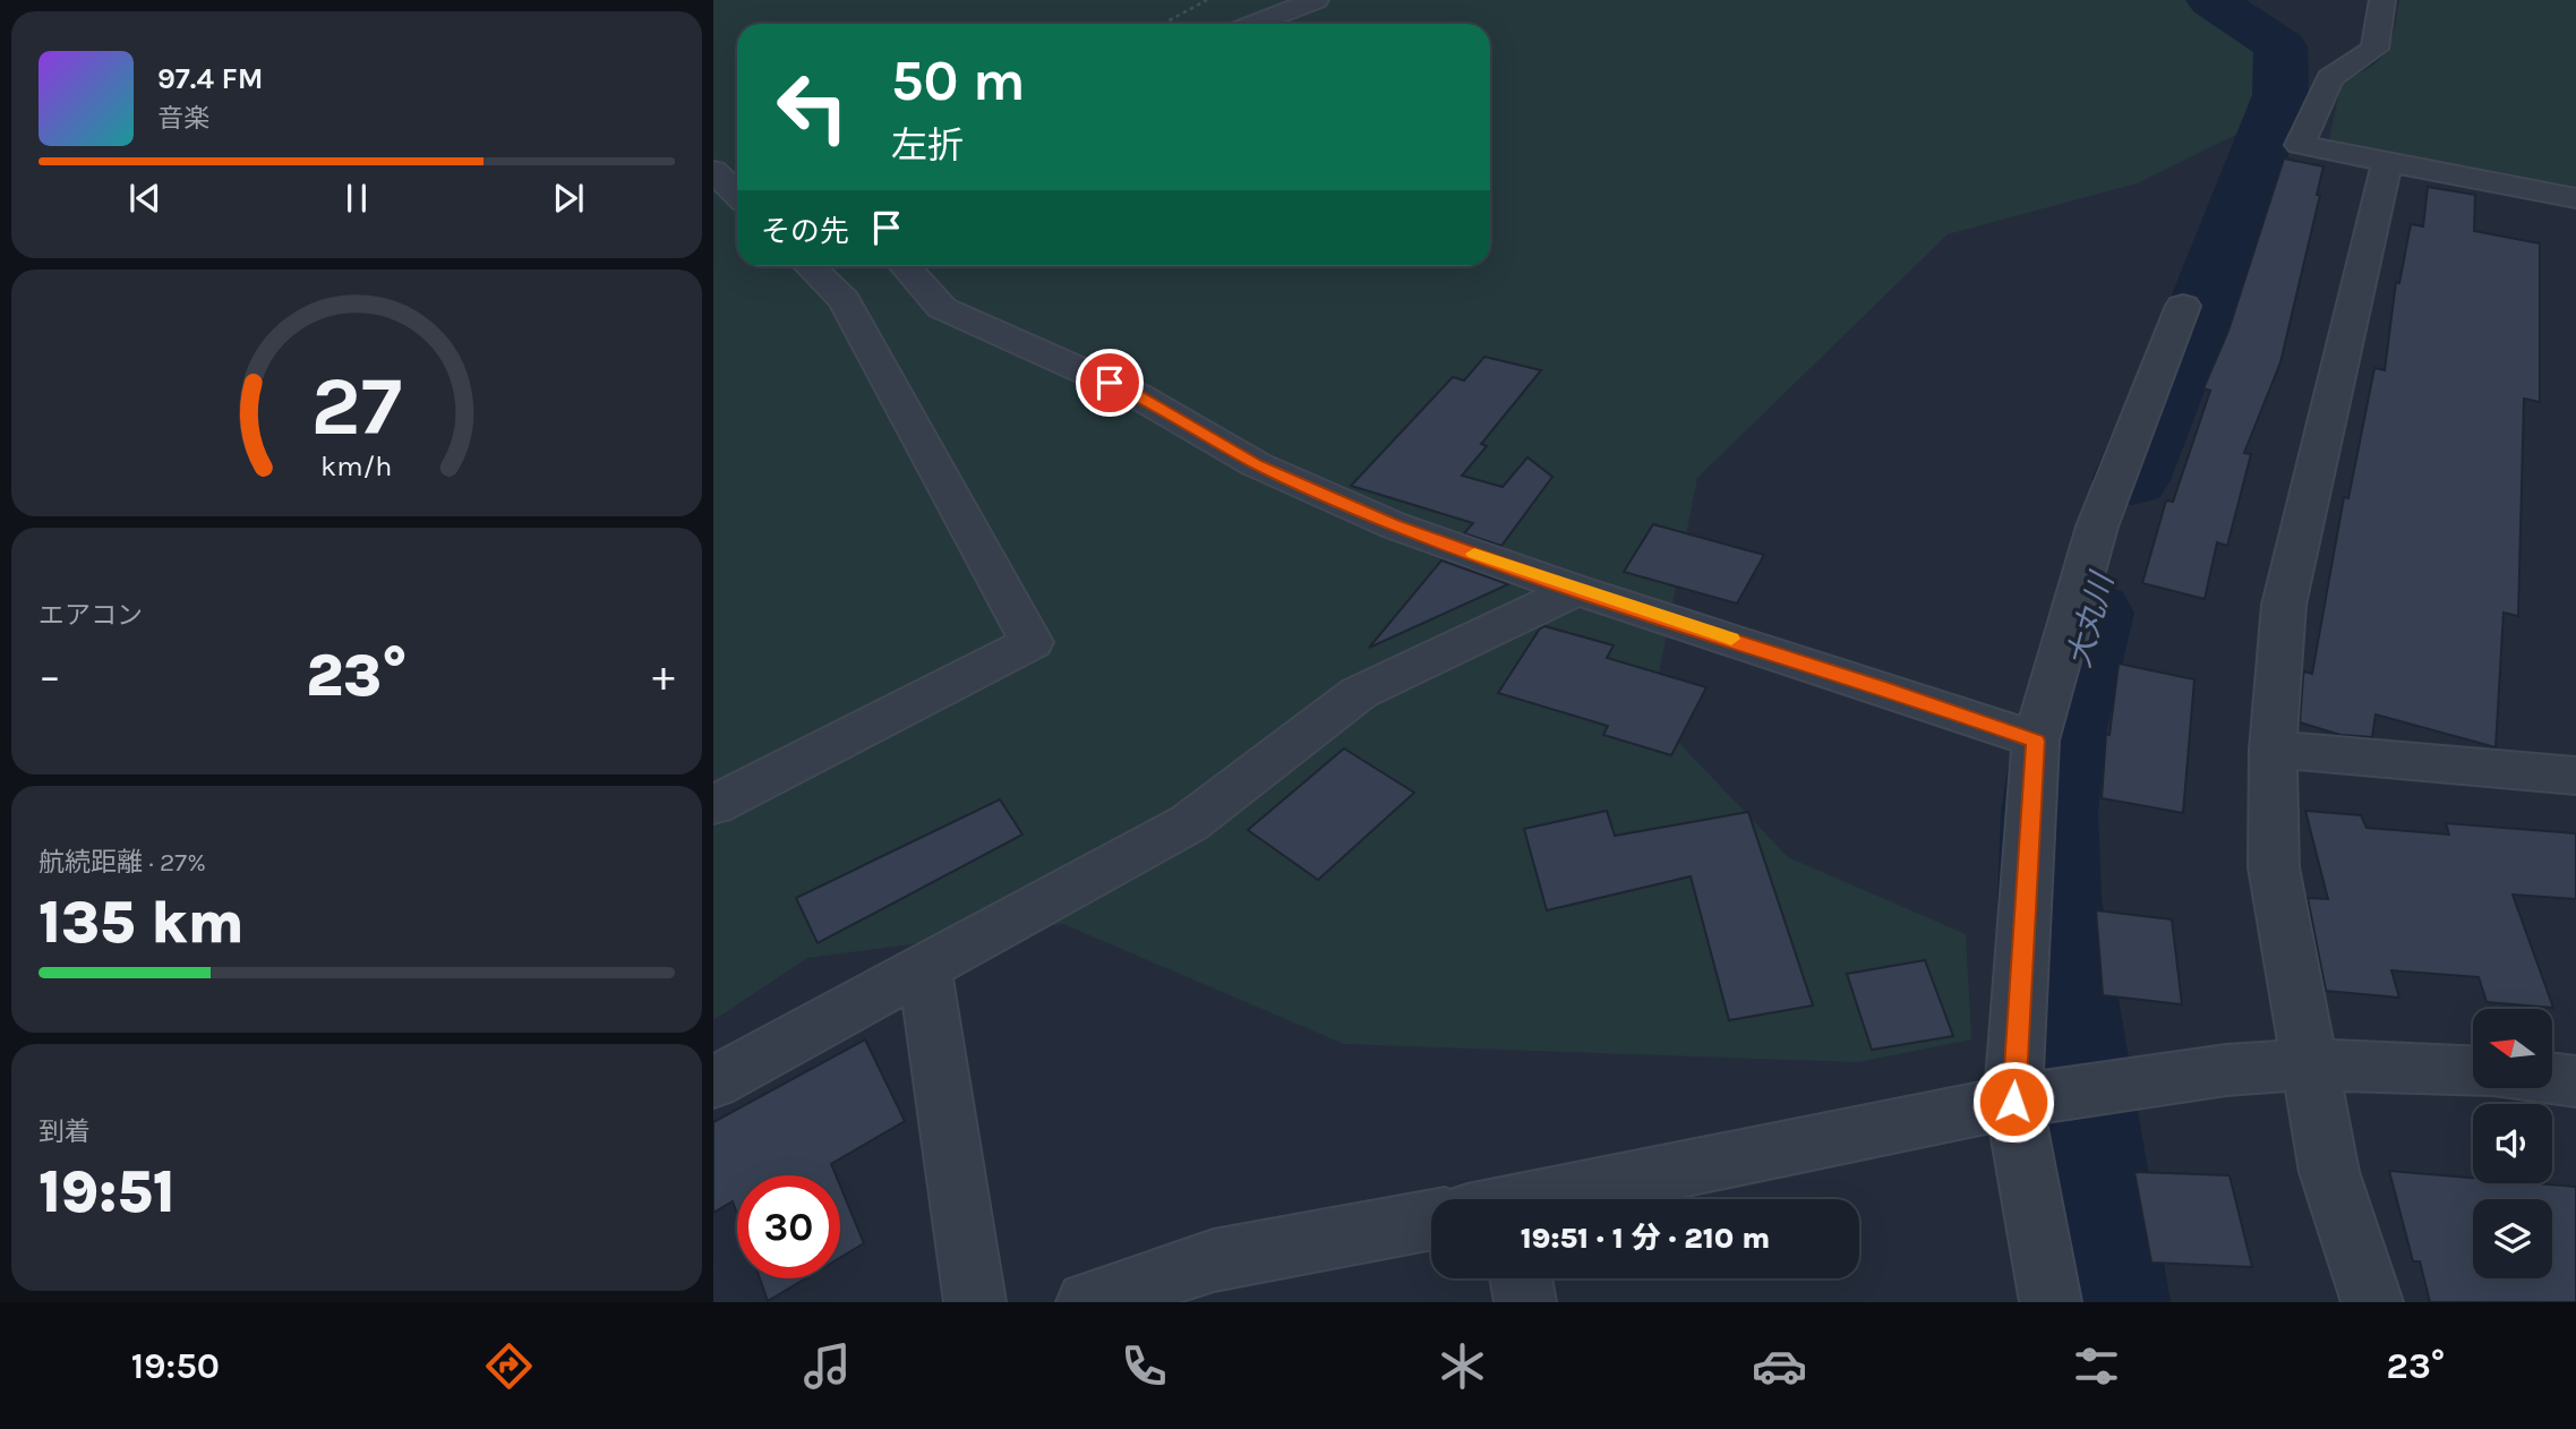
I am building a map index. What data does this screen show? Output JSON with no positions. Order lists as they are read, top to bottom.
{
  "water": ["大丸川"],
  "north": "left",
  "page": {
    "turn": ["50 m", "左折"],
    "song": ["97.4 FM", "音楽"],
    "then": "その先",
    "tile": [
      "エアコン",
      ["航続距離 · 27%", "135 km"],
      ["到着", "19:51"]
    ],
    "heat": ["−", "23°", "+"],
    "limit": "30",
    "trip": "19:51 · 1 分 · 210 m",
    "tabs": ["19:50", "23°"],
    "gauge": ["27", "km/h"]
  }
}
